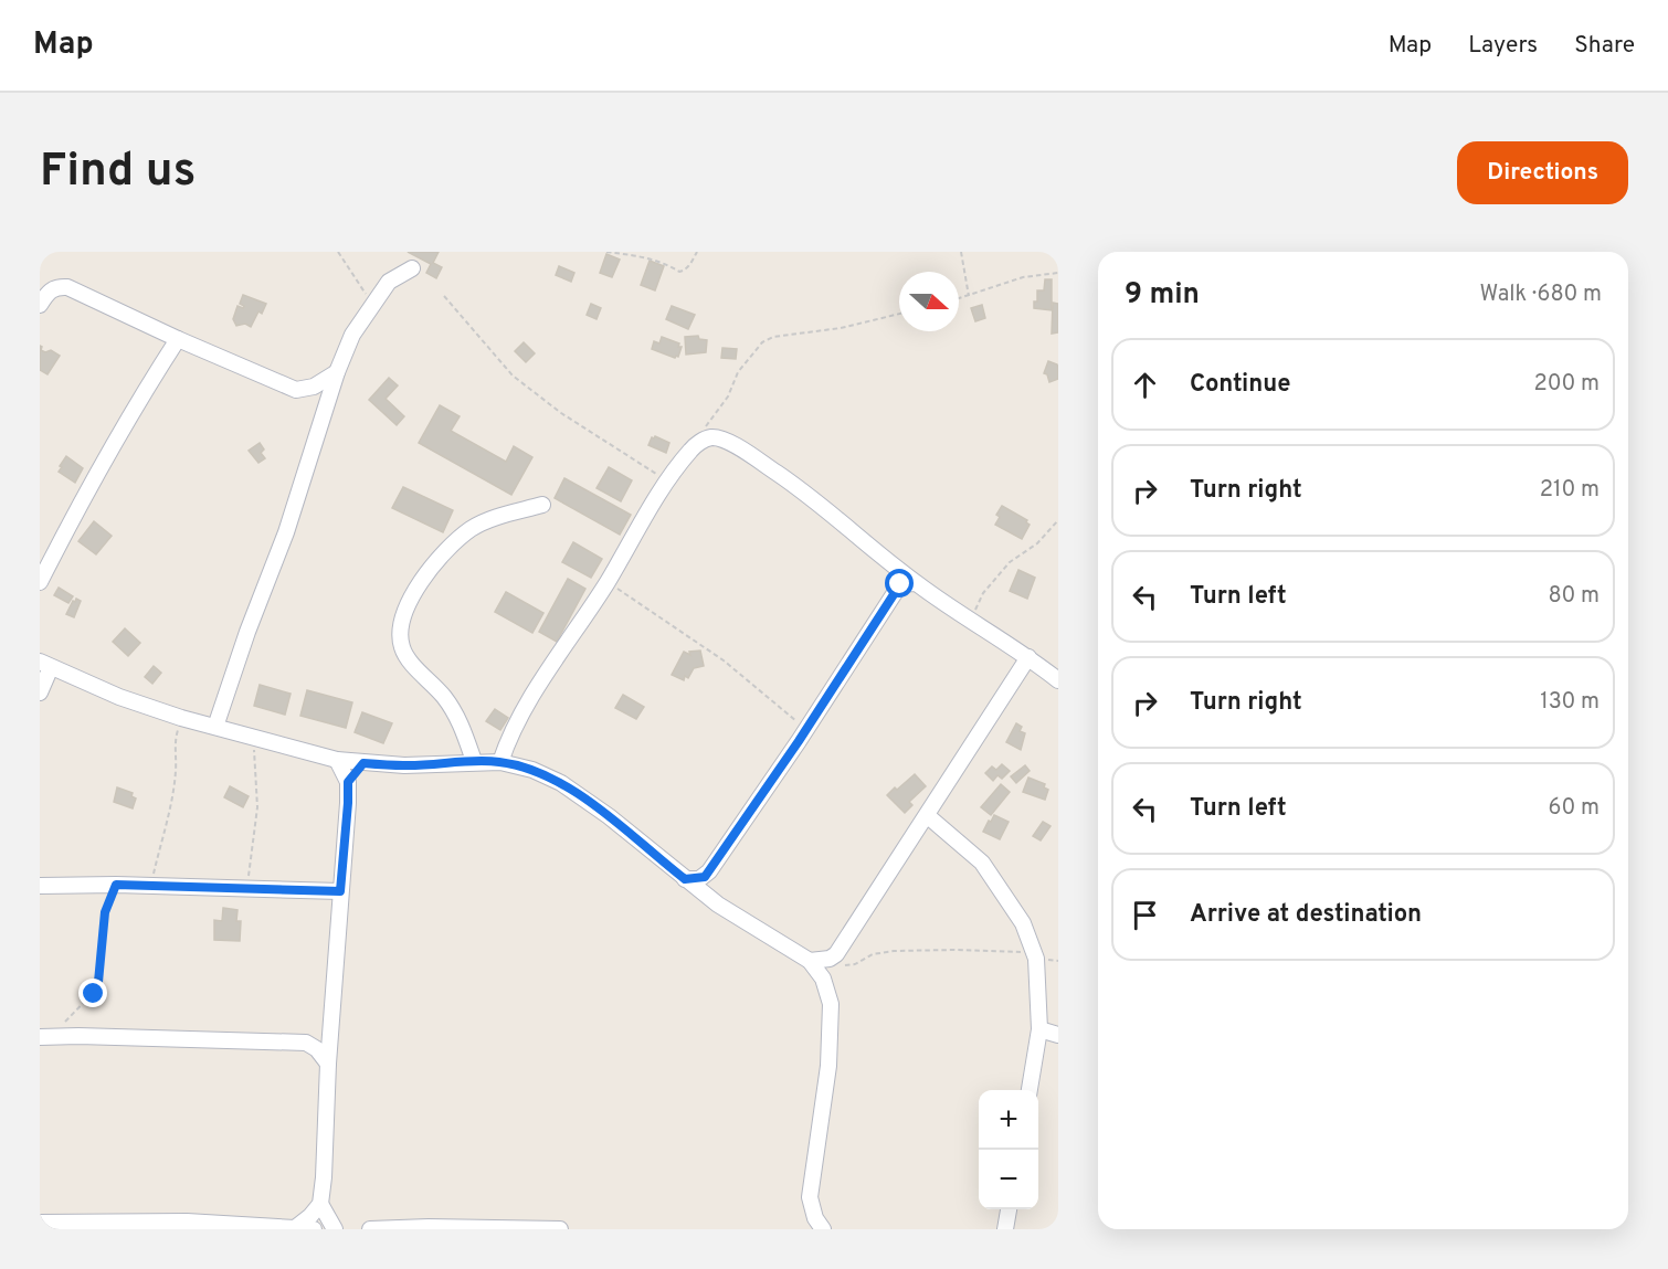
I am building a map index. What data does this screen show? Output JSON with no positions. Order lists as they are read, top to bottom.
{
  "north": "right",
  "page": {
    "header": "Map",
    "nav": ["Map", "Layers", "Share"],
    "buttons": "Directions",
    "title": "Find us",
    "heading": ["9 min", "Walk · 680 m"],
    "list": [
      ["Continue", "200 m"],
      ["Turn right", "210 m"],
      ["Turn left", "80 m"],
      ["Turn right", "130 m"],
      ["Turn left", "60 m"],
      "Arrive at destination"
    ],
    "map_buttons": ["+", "−"]
  }
}
